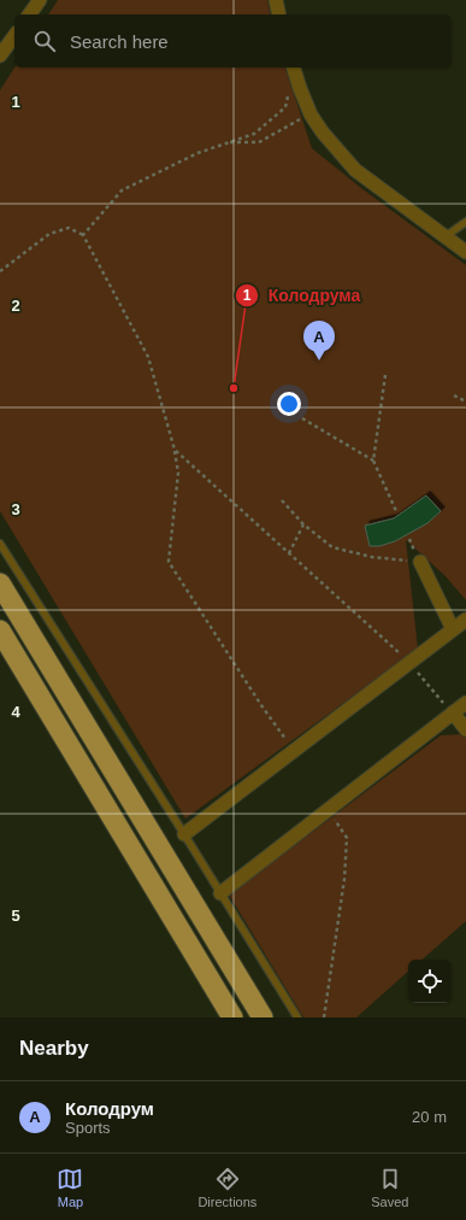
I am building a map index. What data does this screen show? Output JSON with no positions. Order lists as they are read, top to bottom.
{
  "places": ["Колодрума"],
  "page": {
    "search": "Search here",
    "pins": "A",
    "heading": "Nearby",
    "list": [
      {
        "mark": "A",
        "name": "Колодрум",
        "note": "Sports",
        "value": "20 m"
      }
    ],
    "nav": ["Map", "Directions", "Saved"]
  },
  "grid": {
    "rows": [
      "1",
      "2",
      "3",
      "4",
      "5"
    ]
  }
}
